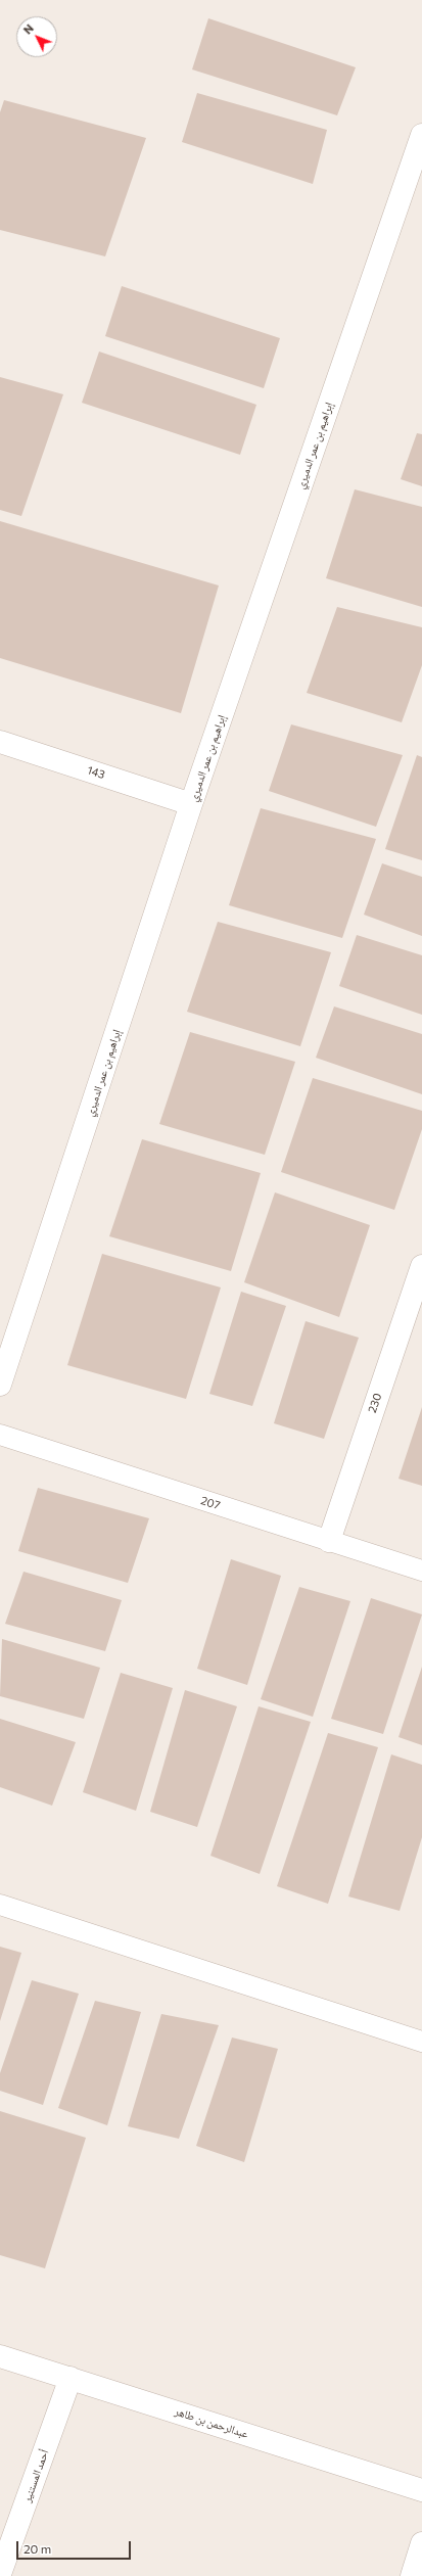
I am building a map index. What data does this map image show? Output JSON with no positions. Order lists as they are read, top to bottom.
{
  "streets": {
    "street": [
      "إبراهيم بن عمر الدميري",
      "143",
      "230",
      "عبدالرحمن بن طاهر",
      "أحمد المستنير"
    ],
    "lane": ["207"]
  },
  "crossings": [
    ["إبراهيم بن عمر الدميري", "143"],
    ["230", "207"],
    ["عبدالرحمن بن طاهر", "أحمد المستنير"]
  ],
  "scale_bar": "20 m",
  "north": "top left"
}
